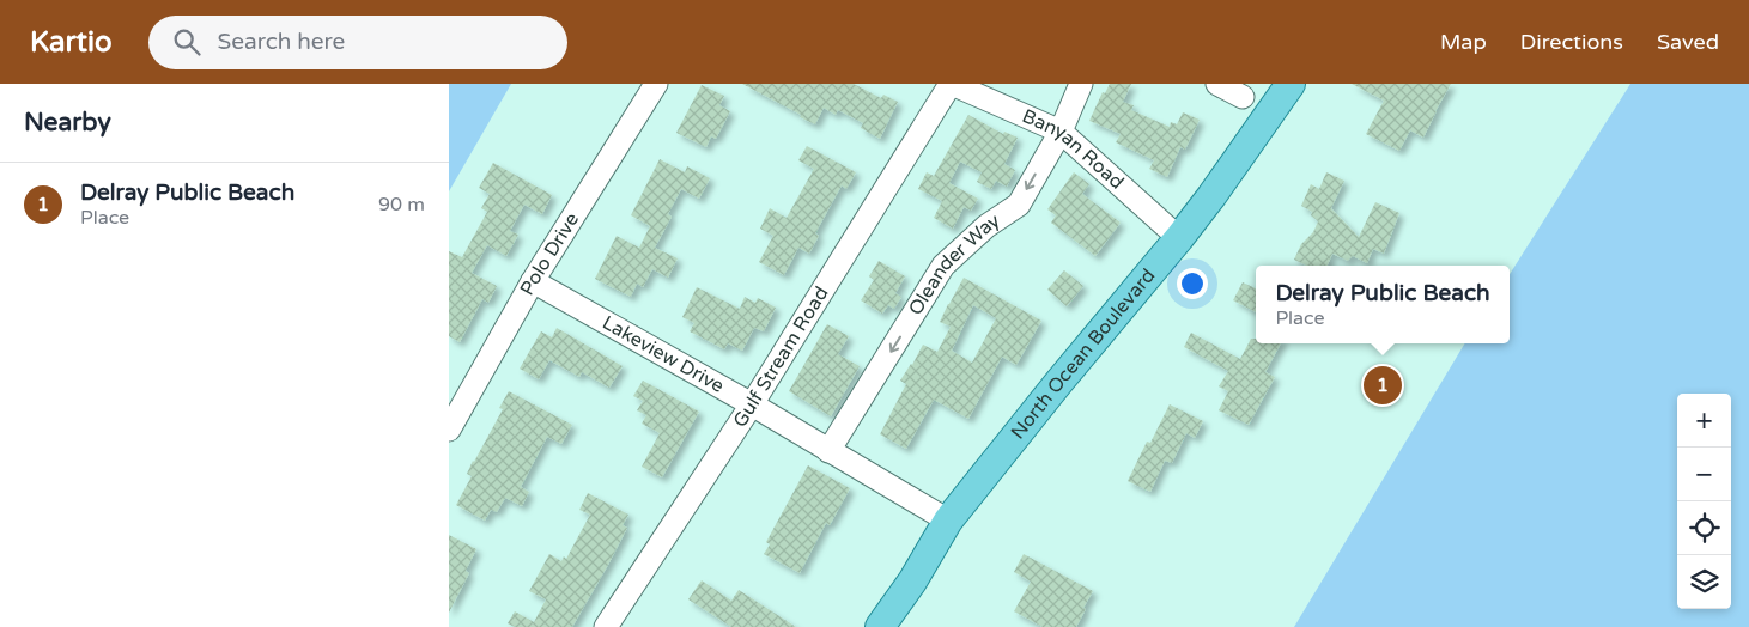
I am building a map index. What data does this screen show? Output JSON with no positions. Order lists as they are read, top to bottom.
{
  "streets": {
    "main road": ["North Ocean Boulevard"],
    "street": [
      "Banyan Road",
      "Polo Drive",
      "Oleander Way",
      "Lakeview Drive",
      "Gulf Stream Road"
    ]
  },
  "crossings": [
    ["Banyan Road", "Oleander Way"],
    ["Banyan Road", "North Ocean Boulevard"],
    ["Banyan Road", "Gulf Stream Road"],
    ["Polo Drive", "Lakeview Drive"],
    ["Oleander Way", "Lakeview Drive"],
    ["Lakeview Drive", "North Ocean Boulevard"],
    ["Lakeview Drive", "Gulf Stream Road"]
  ],
  "one_way": ["Oleander Way"],
  "page": {
    "header": "Kartio",
    "search": "Search here",
    "nav": ["Map", "Directions", "Saved"],
    "heading": "Nearby",
    "list": [
      {
        "mark": "1",
        "name": "Delray Public Beach",
        "note": "Place",
        "value": "90 m"
      }
    ],
    "popup": ["Delray Public Beach", "Place"],
    "pins": "1",
    "map_buttons": ["+", "−"]
  }
}
